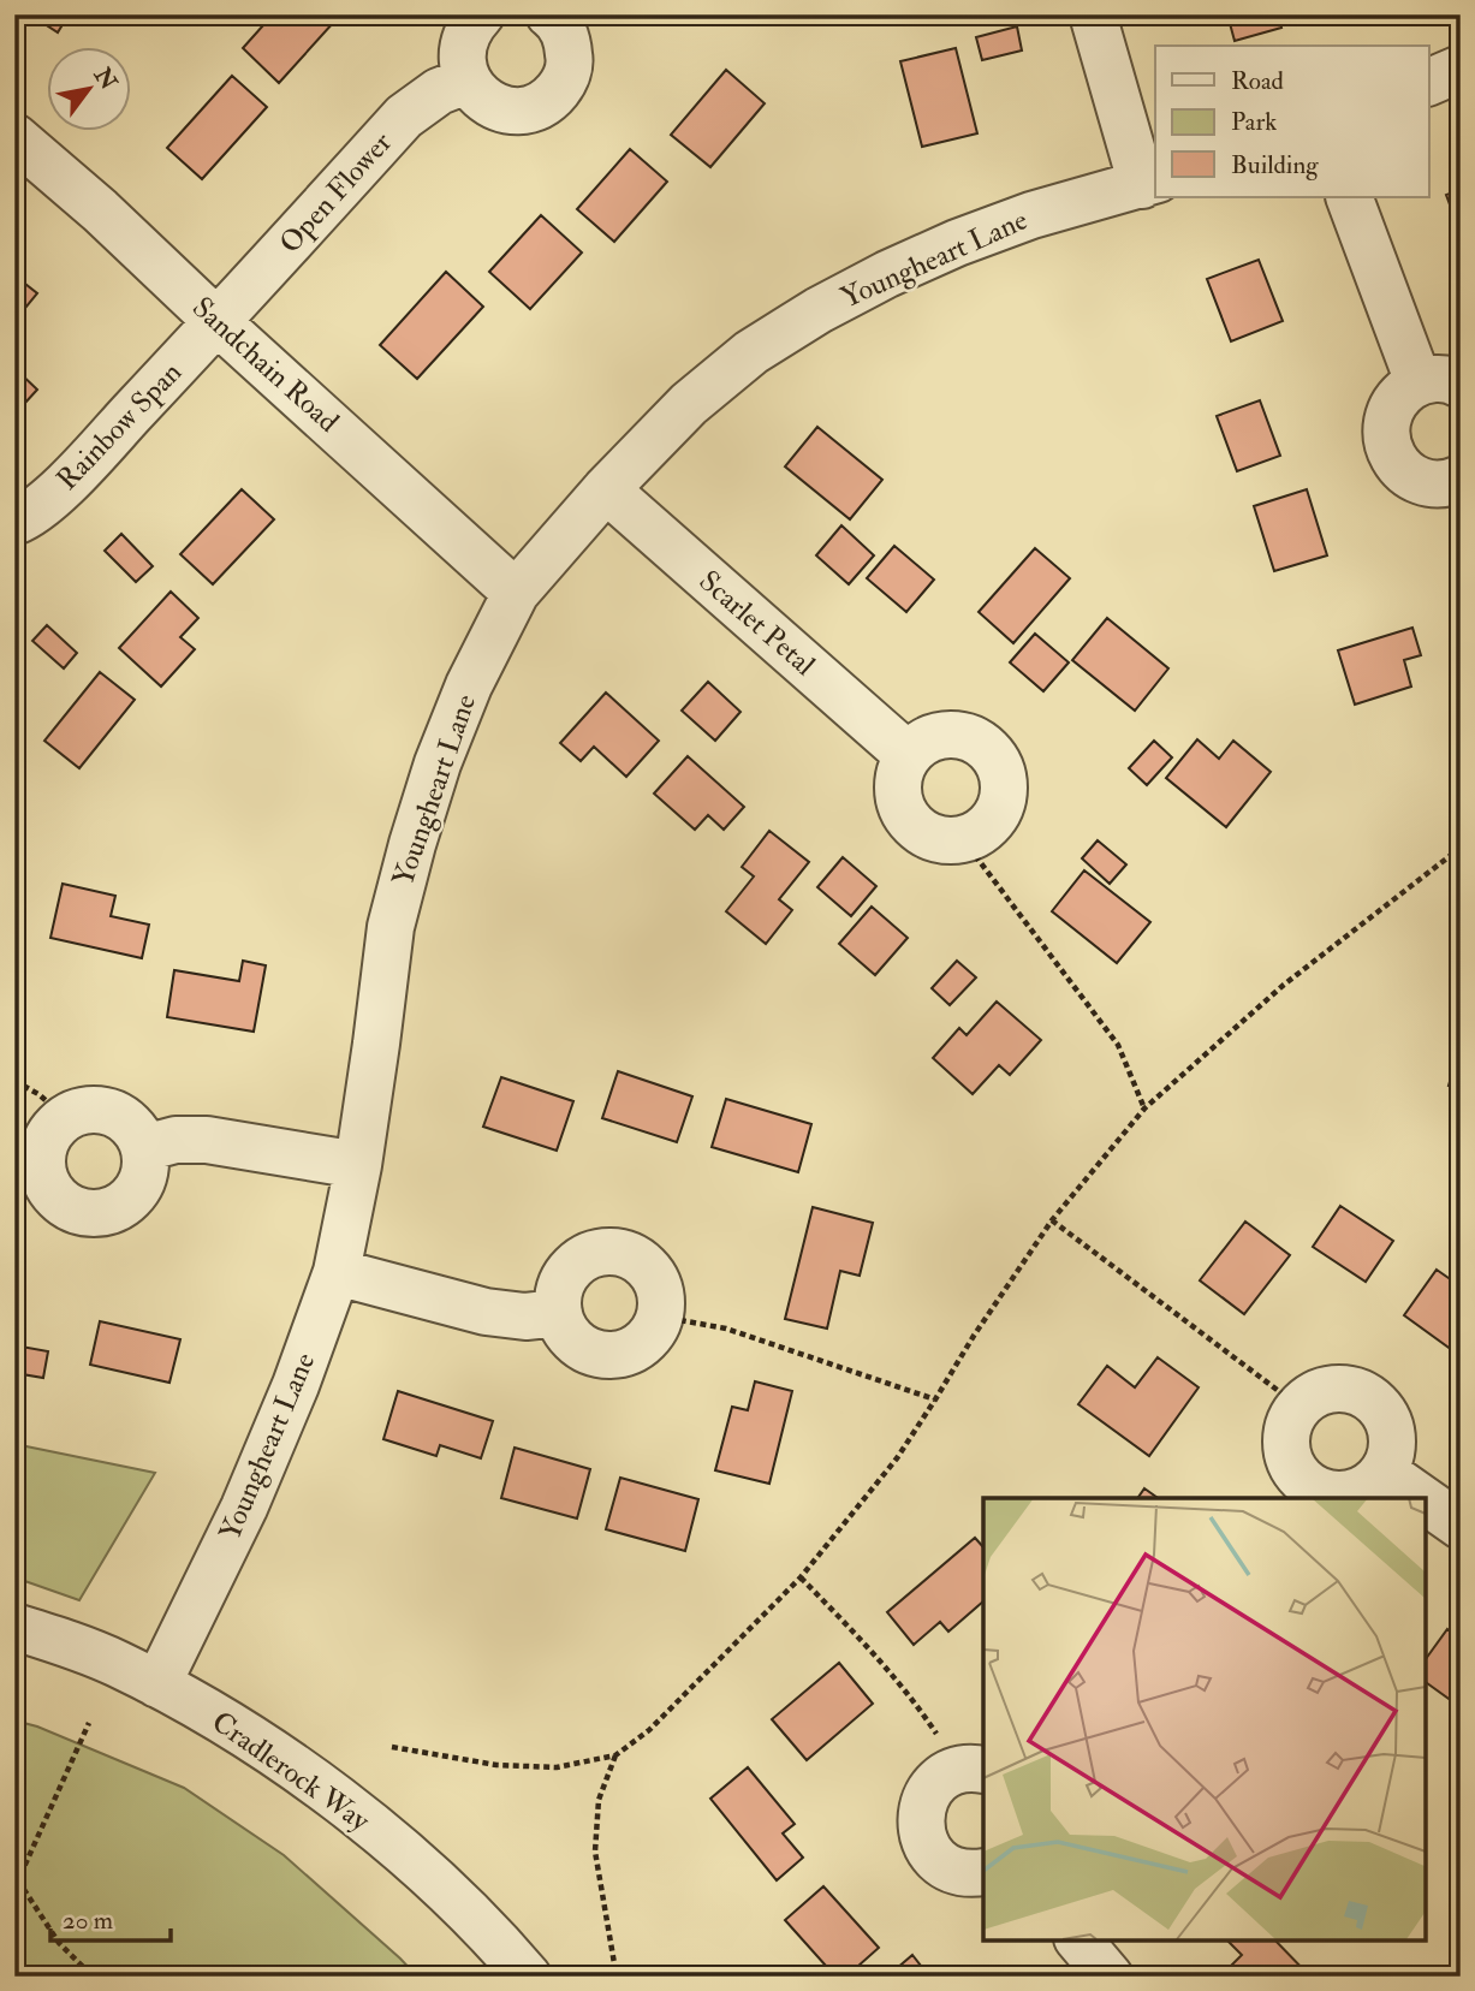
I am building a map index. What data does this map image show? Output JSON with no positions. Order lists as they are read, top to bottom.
{
  "streets": {
    "street": [
      "Open Flower",
      "Youngheart Lane",
      "Sandchain Road",
      "Rainbow Span",
      "Scarlet Petal",
      "Cradlerock Way"
    ]
  },
  "crossings": [
    ["Open Flower", "Sandchain Road"],
    ["Open Flower", "Rainbow Span"],
    ["Youngheart Lane", "Sandchain Road"],
    ["Youngheart Lane", "Scarlet Petal"],
    ["Youngheart Lane", "Cradlerock Way"],
    ["Sandchain Road", "Rainbow Span"]
  ],
  "legend": ["Road", "Park", "Building"],
  "scale_bar": "20 m",
  "north": "top right"
}
